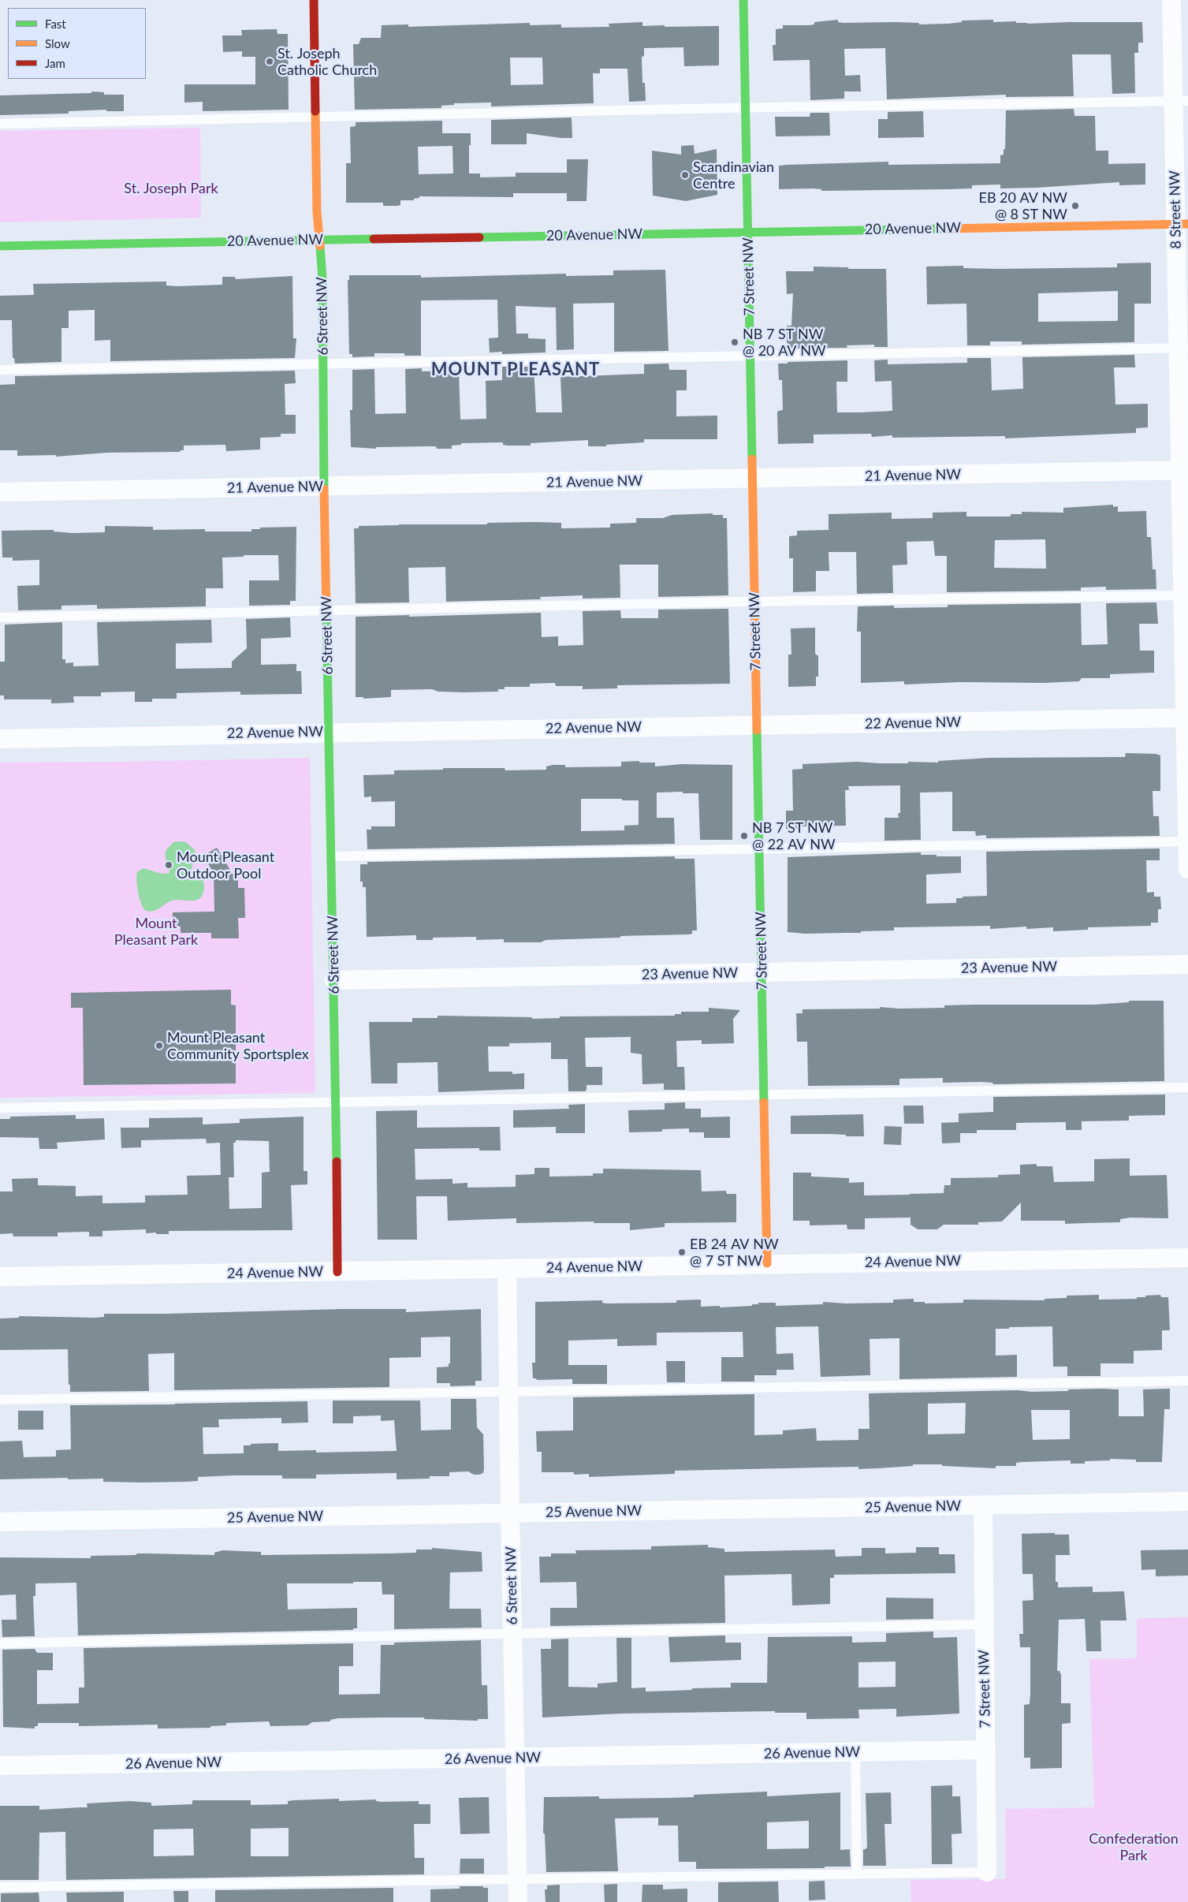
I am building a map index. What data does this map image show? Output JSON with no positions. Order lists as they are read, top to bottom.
{
  "streets": {
    "street": [
      "8 Street NW",
      "20 Avenue NW",
      "7 Street NW",
      "6 Street NW",
      "21 Avenue NW",
      "22 Avenue NW",
      "23 Avenue NW",
      "24 Avenue NW",
      "25 Avenue NW",
      "26 Avenue NW"
    ]
  },
  "crossings": [
    ["8 Street NW", "20 Avenue NW"],
    ["8 Street NW", "21 Avenue NW"],
    ["8 Street NW", "22 Avenue NW"],
    ["20 Avenue NW", "7 Street NW"],
    ["20 Avenue NW", "6 Street NW"],
    ["7 Street NW", "21 Avenue NW"],
    ["7 Street NW", "22 Avenue NW"],
    ["7 Street NW", "23 Avenue NW"],
    ["7 Street NW", "24 Avenue NW"],
    ["7 Street NW", "25 Avenue NW"],
    ["7 Street NW", "26 Avenue NW"],
    ["6 Street NW", "21 Avenue NW"],
    ["6 Street NW", "22 Avenue NW"],
    ["6 Street NW", "23 Avenue NW"],
    ["6 Street NW", "24 Avenue NW"],
    ["6 Street NW", "25 Avenue NW"],
    ["6 Street NW", "26 Avenue NW"]
  ],
  "districts": ["MOUNT PLEASANT"],
  "parks": ["St. Joseph Park", "Mount Pleasant Park", "Confederation Park"],
  "places": [
    "St. Joseph Catholic Church",
    "Scandinavian Centre",
    "EB 20 AV NW @ 8 ST NW",
    "NB 7 ST NW @ 20 AV NW",
    "NB 7 ST NW @ 22 AV NW",
    "Mount Pleasant Outdoor Pool",
    "Mount Pleasant Community Sportsplex",
    "EB 24 AV NW @ 7 ST NW"
  ],
  "legend": ["Fast", "Slow", "Jam"]
}
